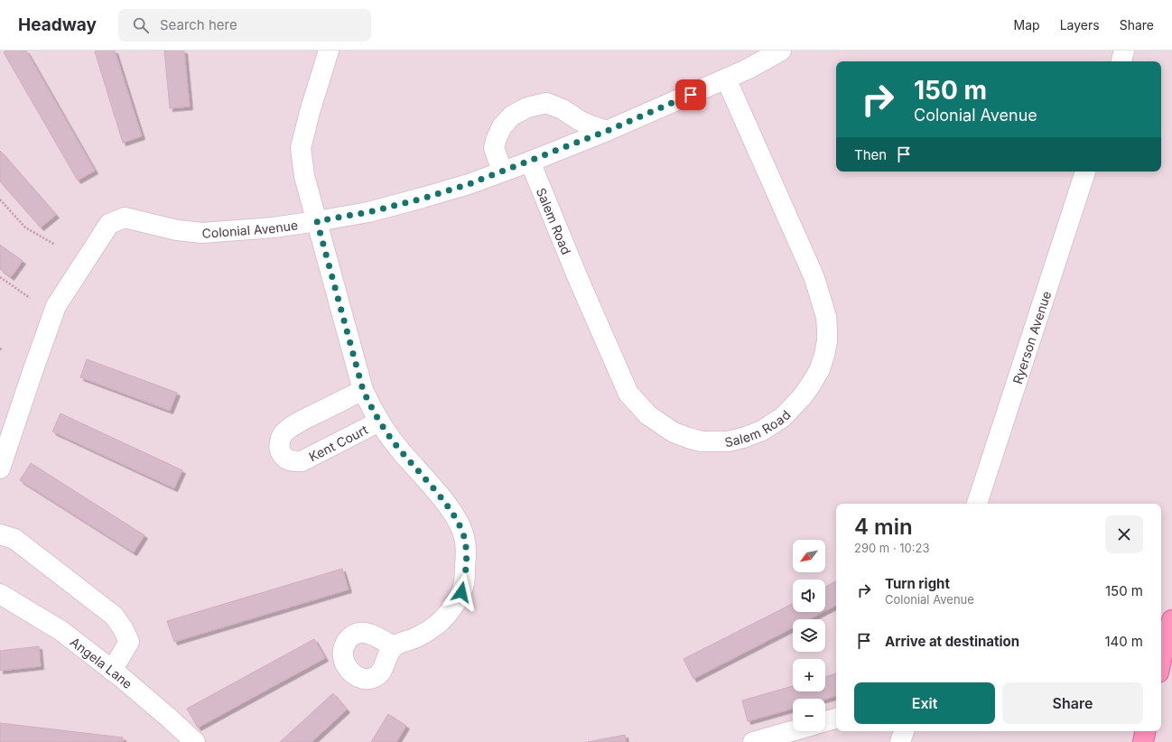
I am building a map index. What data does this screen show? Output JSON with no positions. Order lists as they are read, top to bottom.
{
  "streets": {
    "street": [
      "Salem Road",
      "Colonial Avenue",
      "Ryerson Avenue",
      "Kent Court",
      "Angela Lane"
    ]
  },
  "crossings": [
    ["Salem Road", "Colonial Avenue"]
  ],
  "north": "bottom left",
  "page": {
    "header": "Headway",
    "search": "Search here",
    "nav": ["Map", "Layers", "Share"],
    "turn": ["150 m", "Colonial Avenue"],
    "then": "Then",
    "heading": ["4 min", "290 m · 10:23"],
    "map_buttons": ["+", "−"],
    "list": [
      {
        "name": "Turn right",
        "note": "Colonial Avenue",
        "value": "150 m"
      },
      {
        "name": "Arrive at destination",
        "value": "140 m"
      }
    ],
    "buttons": ["Exit", "Share"]
  }
}
